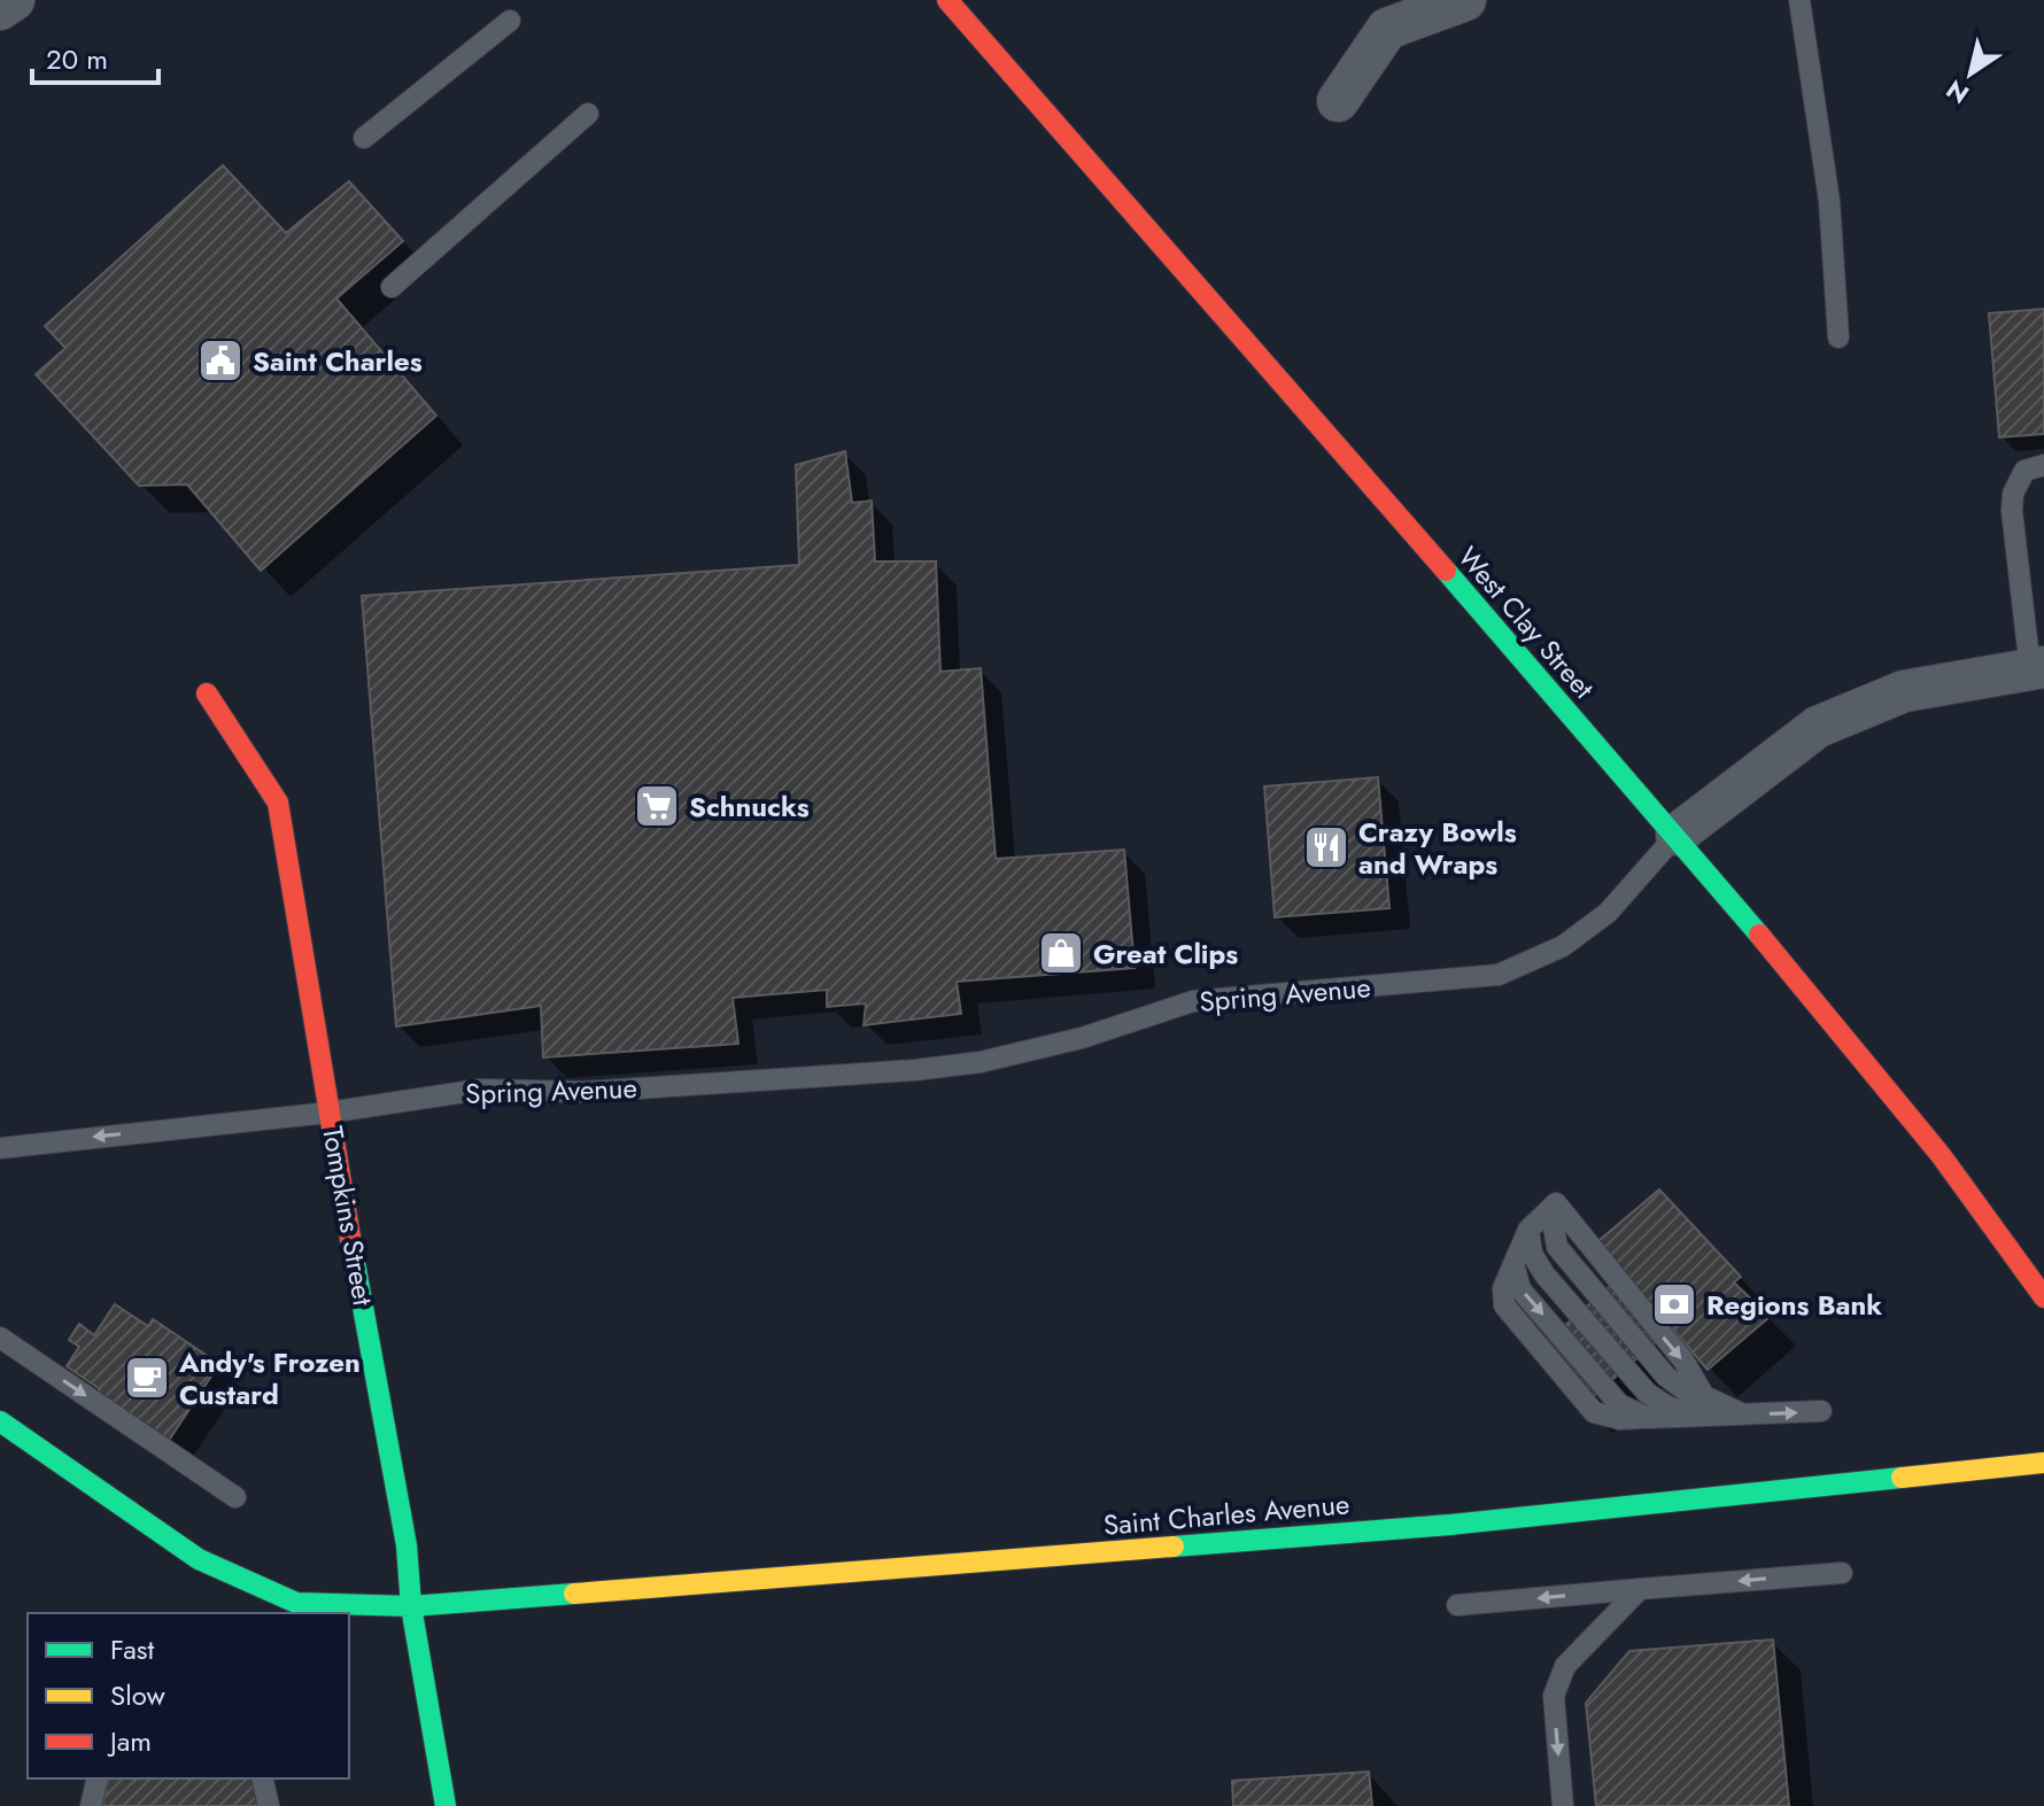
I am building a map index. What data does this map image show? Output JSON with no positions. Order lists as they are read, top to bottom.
{
  "streets": {
    "street": [
      "West Clay Street",
      "Spring Avenue",
      "Tompkins Street",
      "Saint Charles Avenue"
    ]
  },
  "crossings": [
    ["West Clay Street", "Spring Avenue"],
    ["Spring Avenue", "Tompkins Street"],
    ["Tompkins Street", "Saint Charles Avenue"]
  ],
  "places": {
    "public building": ["Saint Charles"],
    "supermarket": ["Schnucks"],
    "restaurant": ["Crazy Bowls and Wraps"],
    "shop": ["Great Clips"],
    "bank": ["Regions Bank"],
    "cafe": ["Andy's Frozen Custard"]
  },
  "legend": ["Fast", "Slow", "Jam"],
  "scale_bar": "20 m",
  "north": "bottom left"
}
